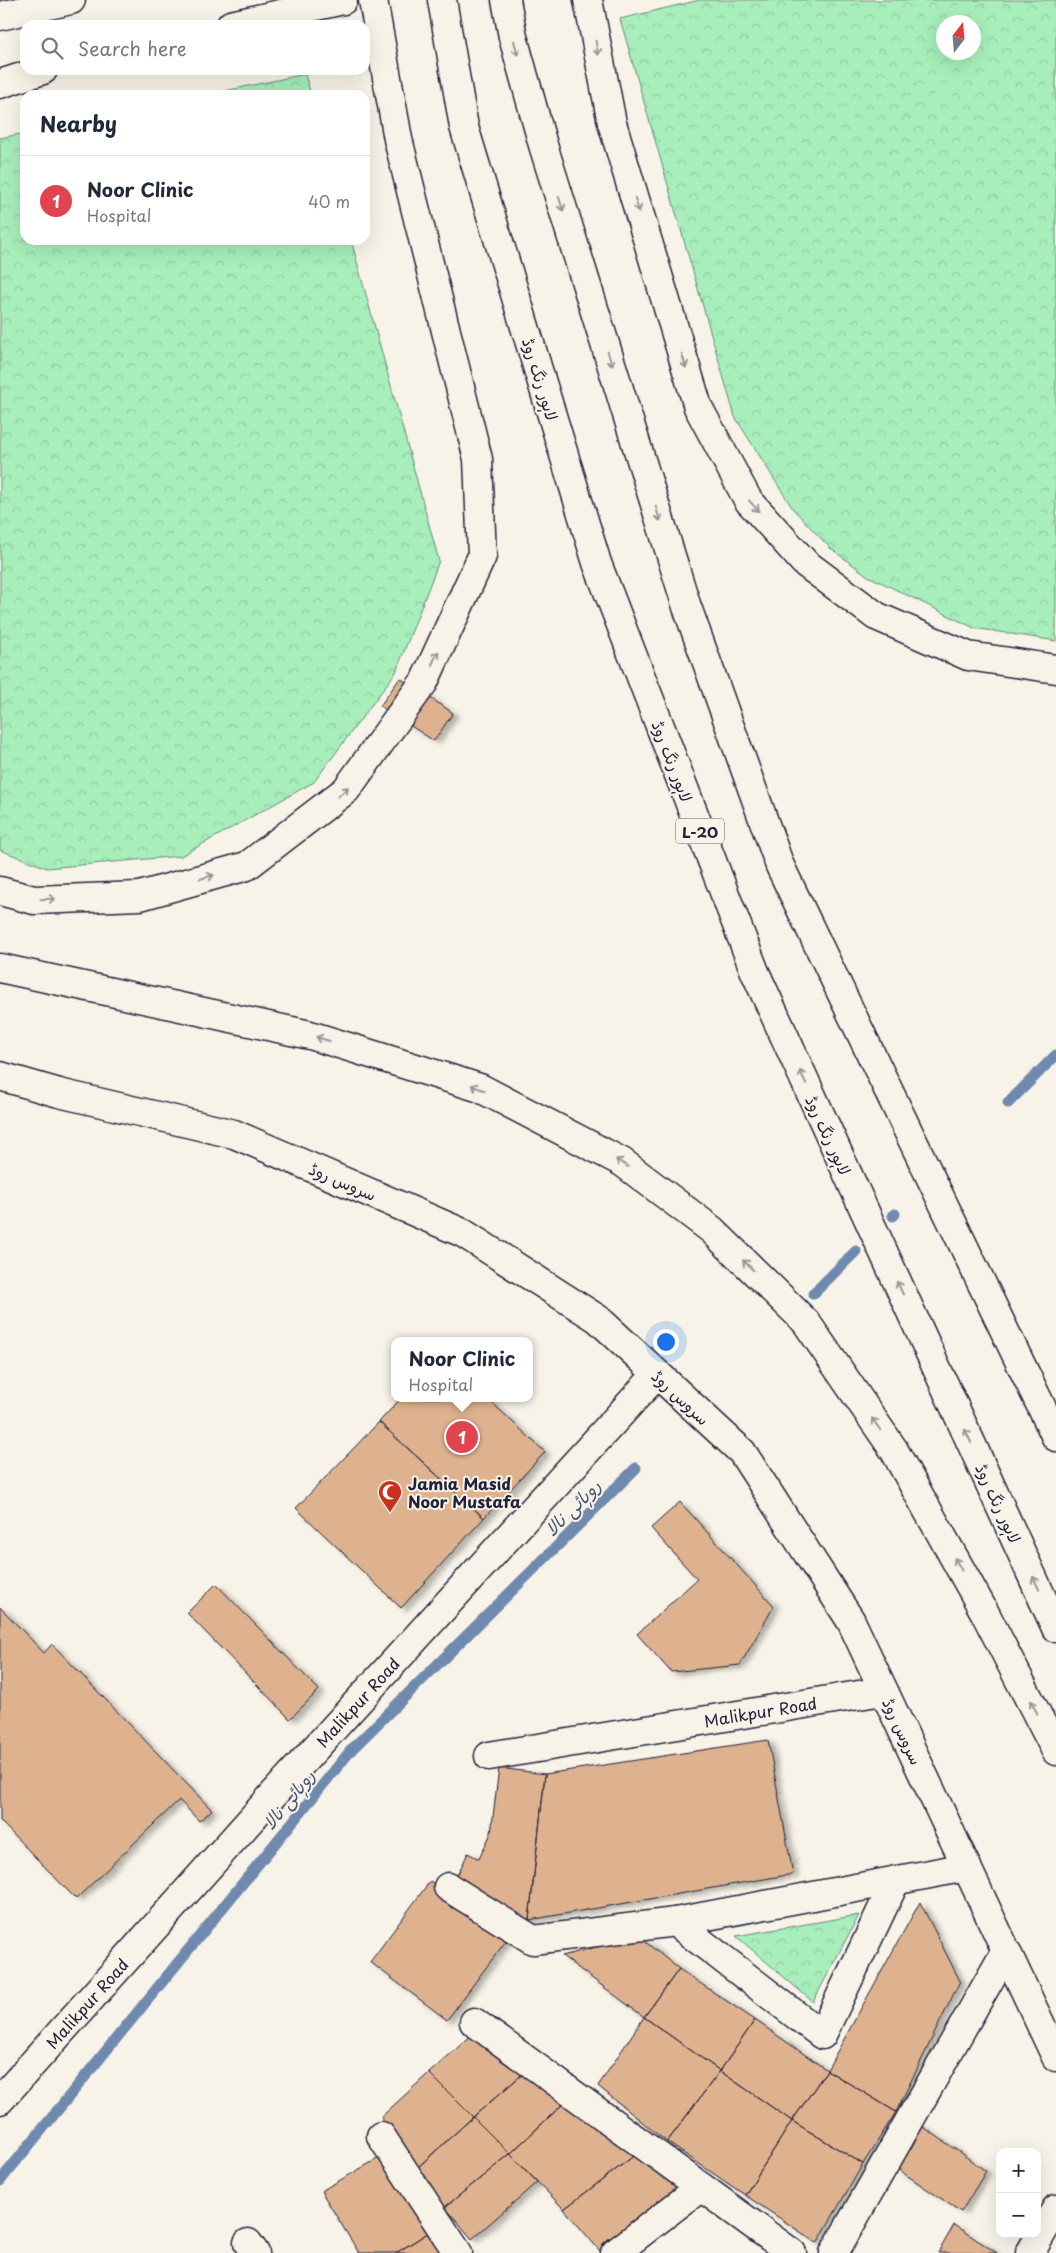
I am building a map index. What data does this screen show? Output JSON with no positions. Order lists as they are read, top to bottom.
{
  "streets": {
    "main road": [
      "لاہور رنگ روڈ",
      "L-20",
      "سروس روڈ",
      "Malikpur Road"
    ]
  },
  "crossings": [
    ["سروس روڈ", "Malikpur Road"]
  ],
  "water": ["روہائی نالا"],
  "places": {
    "mosque": ["Jamia Masid Noor Mustafa"]
  },
  "north": "top",
  "page": {
    "search": "Search here",
    "heading": "Nearby",
    "list": [
      {
        "mark": "1",
        "name": "Noor Clinic",
        "note": "Hospital",
        "value": "40 m"
      }
    ],
    "popup": ["Noor Clinic", "Hospital"],
    "pins": "1",
    "map_buttons": ["+", "−"]
  }
}
